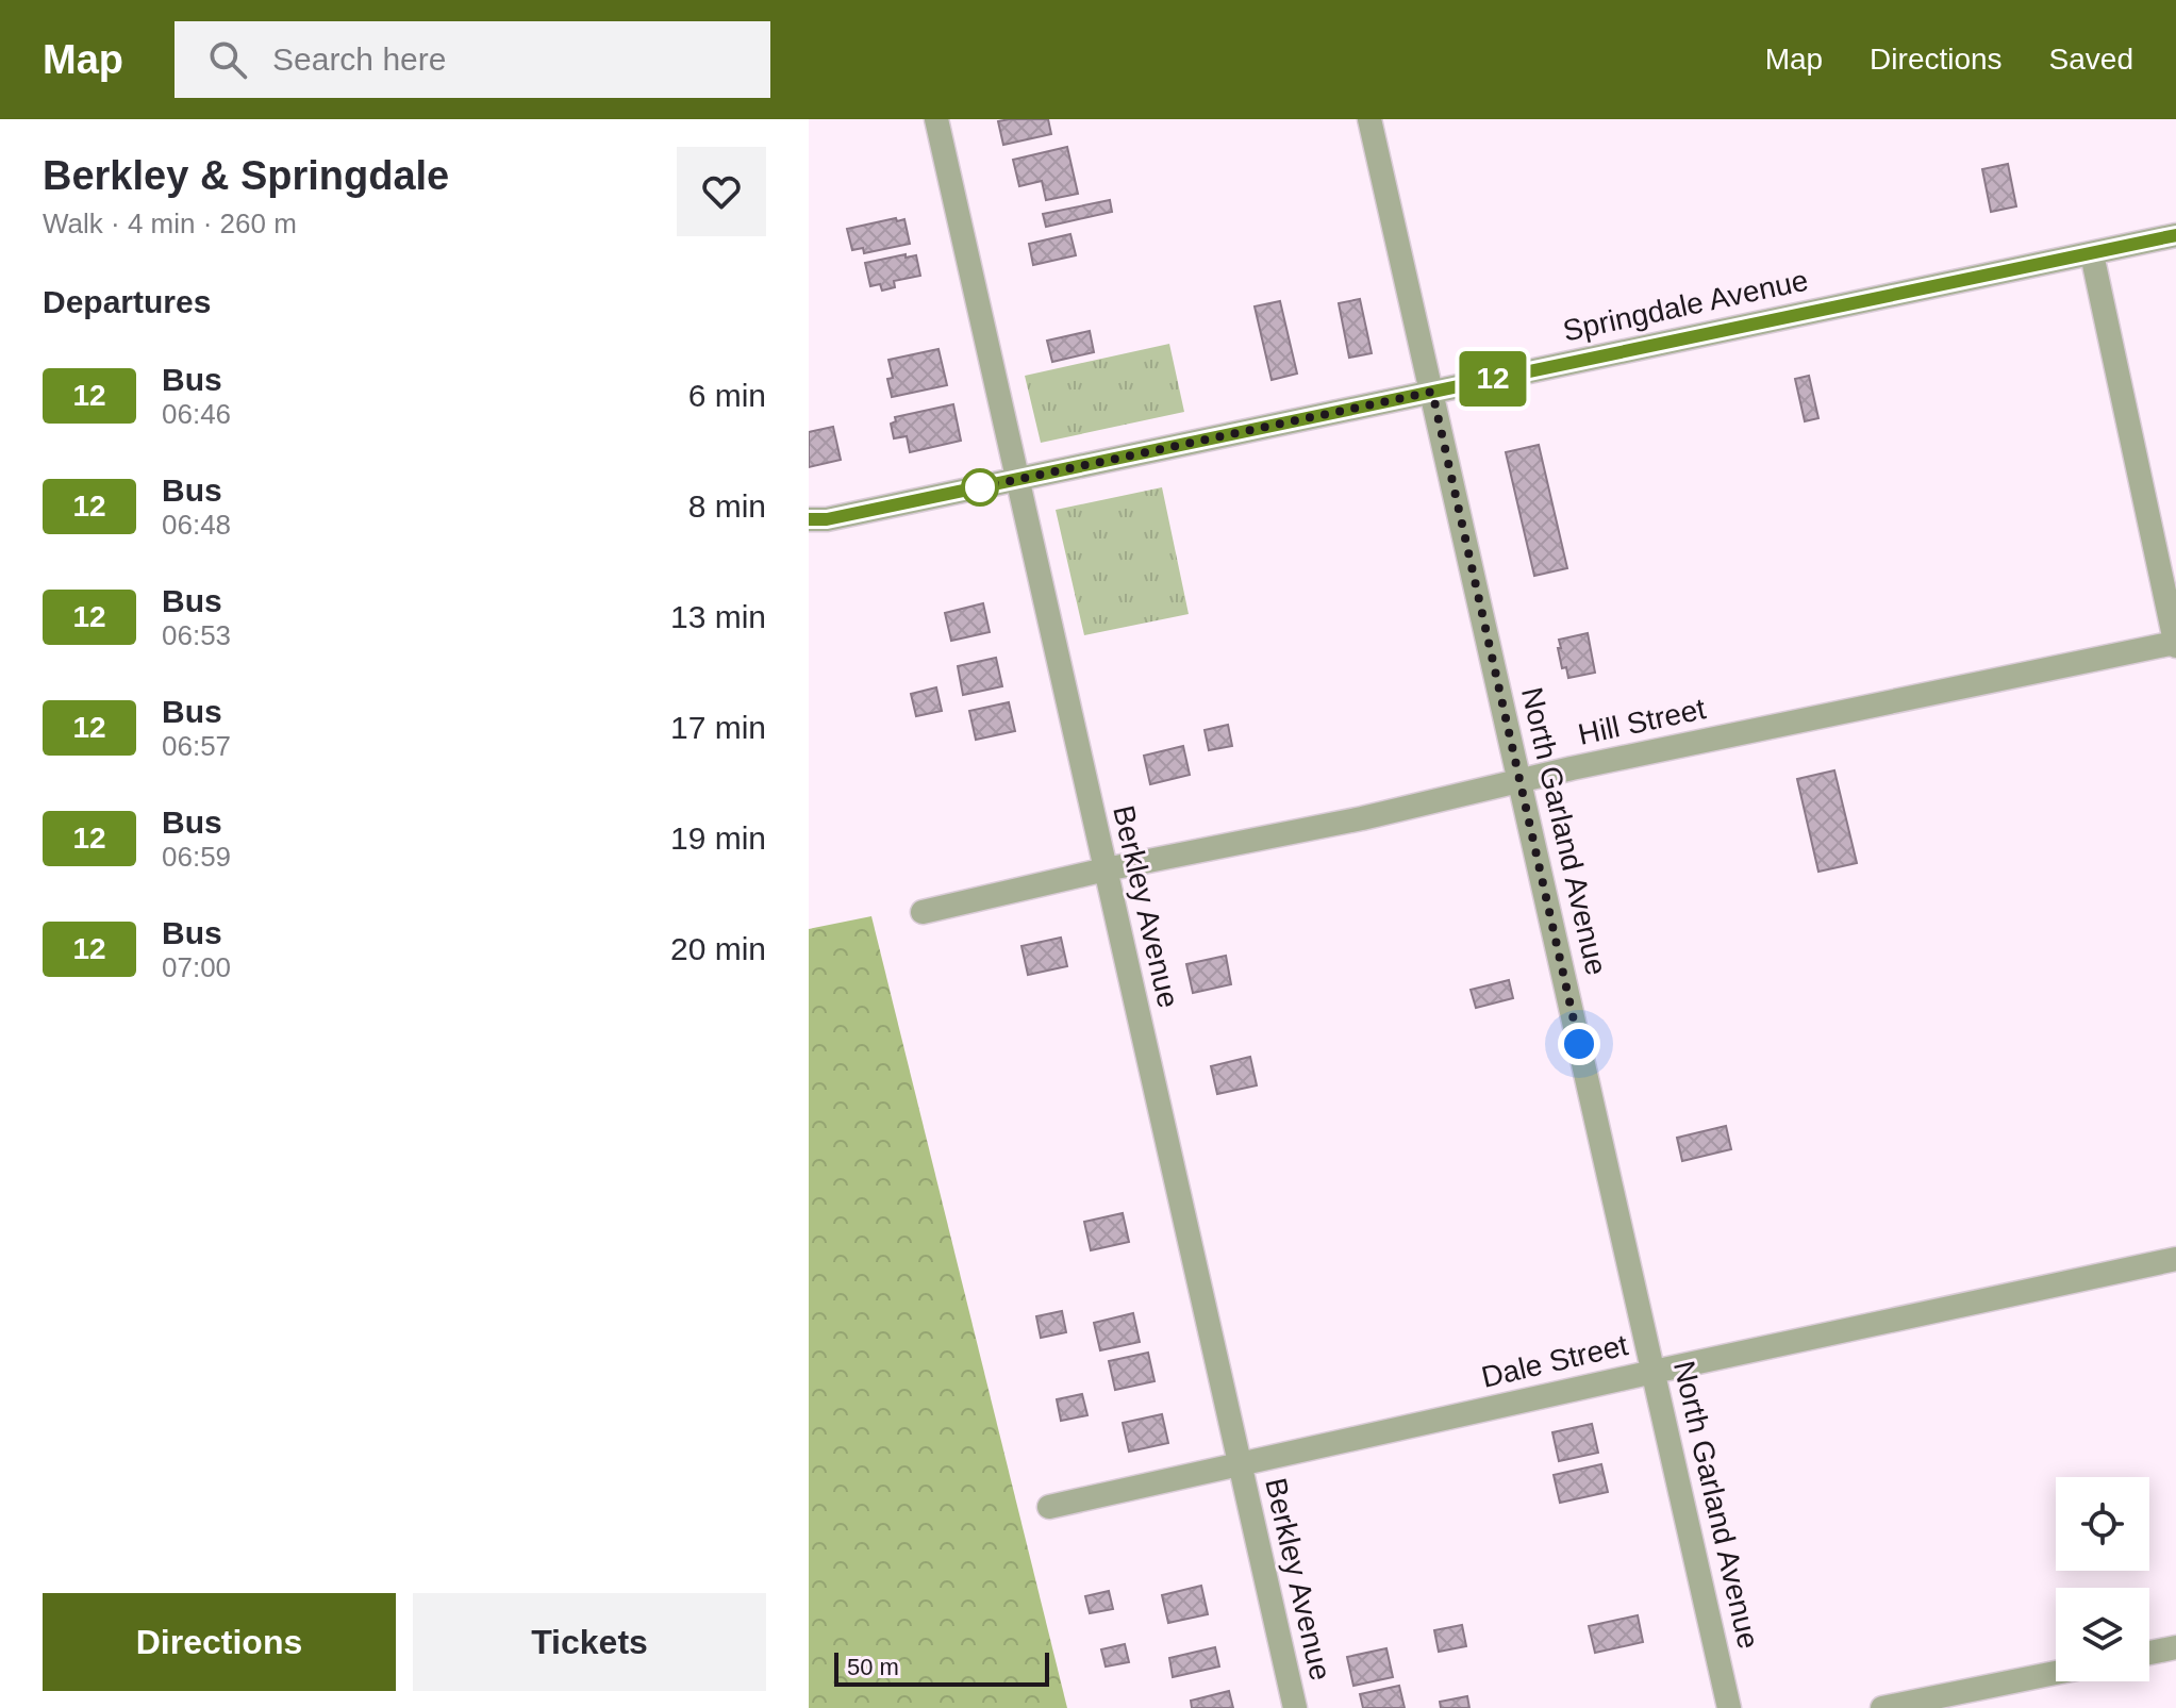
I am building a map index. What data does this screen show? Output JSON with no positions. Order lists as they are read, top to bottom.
{
  "streets": {
    "street": [
      "Springdale Avenue",
      "Hill Street",
      "North Garland Avenue",
      "Berkley Avenue",
      "Dale Street"
    ]
  },
  "crossings": [
    ["Springdale Avenue", "North Garland Avenue"],
    ["Springdale Avenue", "Berkley Avenue"],
    ["Hill Street", "North Garland Avenue"],
    ["Hill Street", "Berkley Avenue"],
    ["North Garland Avenue", "Dale Street"],
    ["Berkley Avenue", "Dale Street"]
  ],
  "lines": ["bus line 12"],
  "scale_bar": "50 m",
  "page": {
    "header": "Map",
    "search": "Search here",
    "nav": ["Map", "Directions", "Saved"],
    "heading": [
      ["Berkley & Springdale", "Walk · 4 min · 260 m"],
      "Departures"
    ],
    "on_map": "12",
    "list": [
      {
        "mark": "12",
        "name": "Bus",
        "note": "06:46",
        "value": "6 min"
      },
      {
        "mark": "12",
        "name": "Bus",
        "note": "06:48",
        "value": "8 min"
      },
      {
        "mark": "12",
        "name": "Bus",
        "note": "06:53",
        "value": "13 min"
      },
      {
        "mark": "12",
        "name": "Bus",
        "note": "06:57",
        "value": "17 min"
      },
      {
        "mark": "12",
        "name": "Bus",
        "note": "06:59",
        "value": "19 min"
      },
      {
        "mark": "12",
        "name": "Bus",
        "note": "07:00",
        "value": "20 min"
      }
    ],
    "buttons": ["Directions", "Tickets"],
    "scale": "50 m"
  }
}
